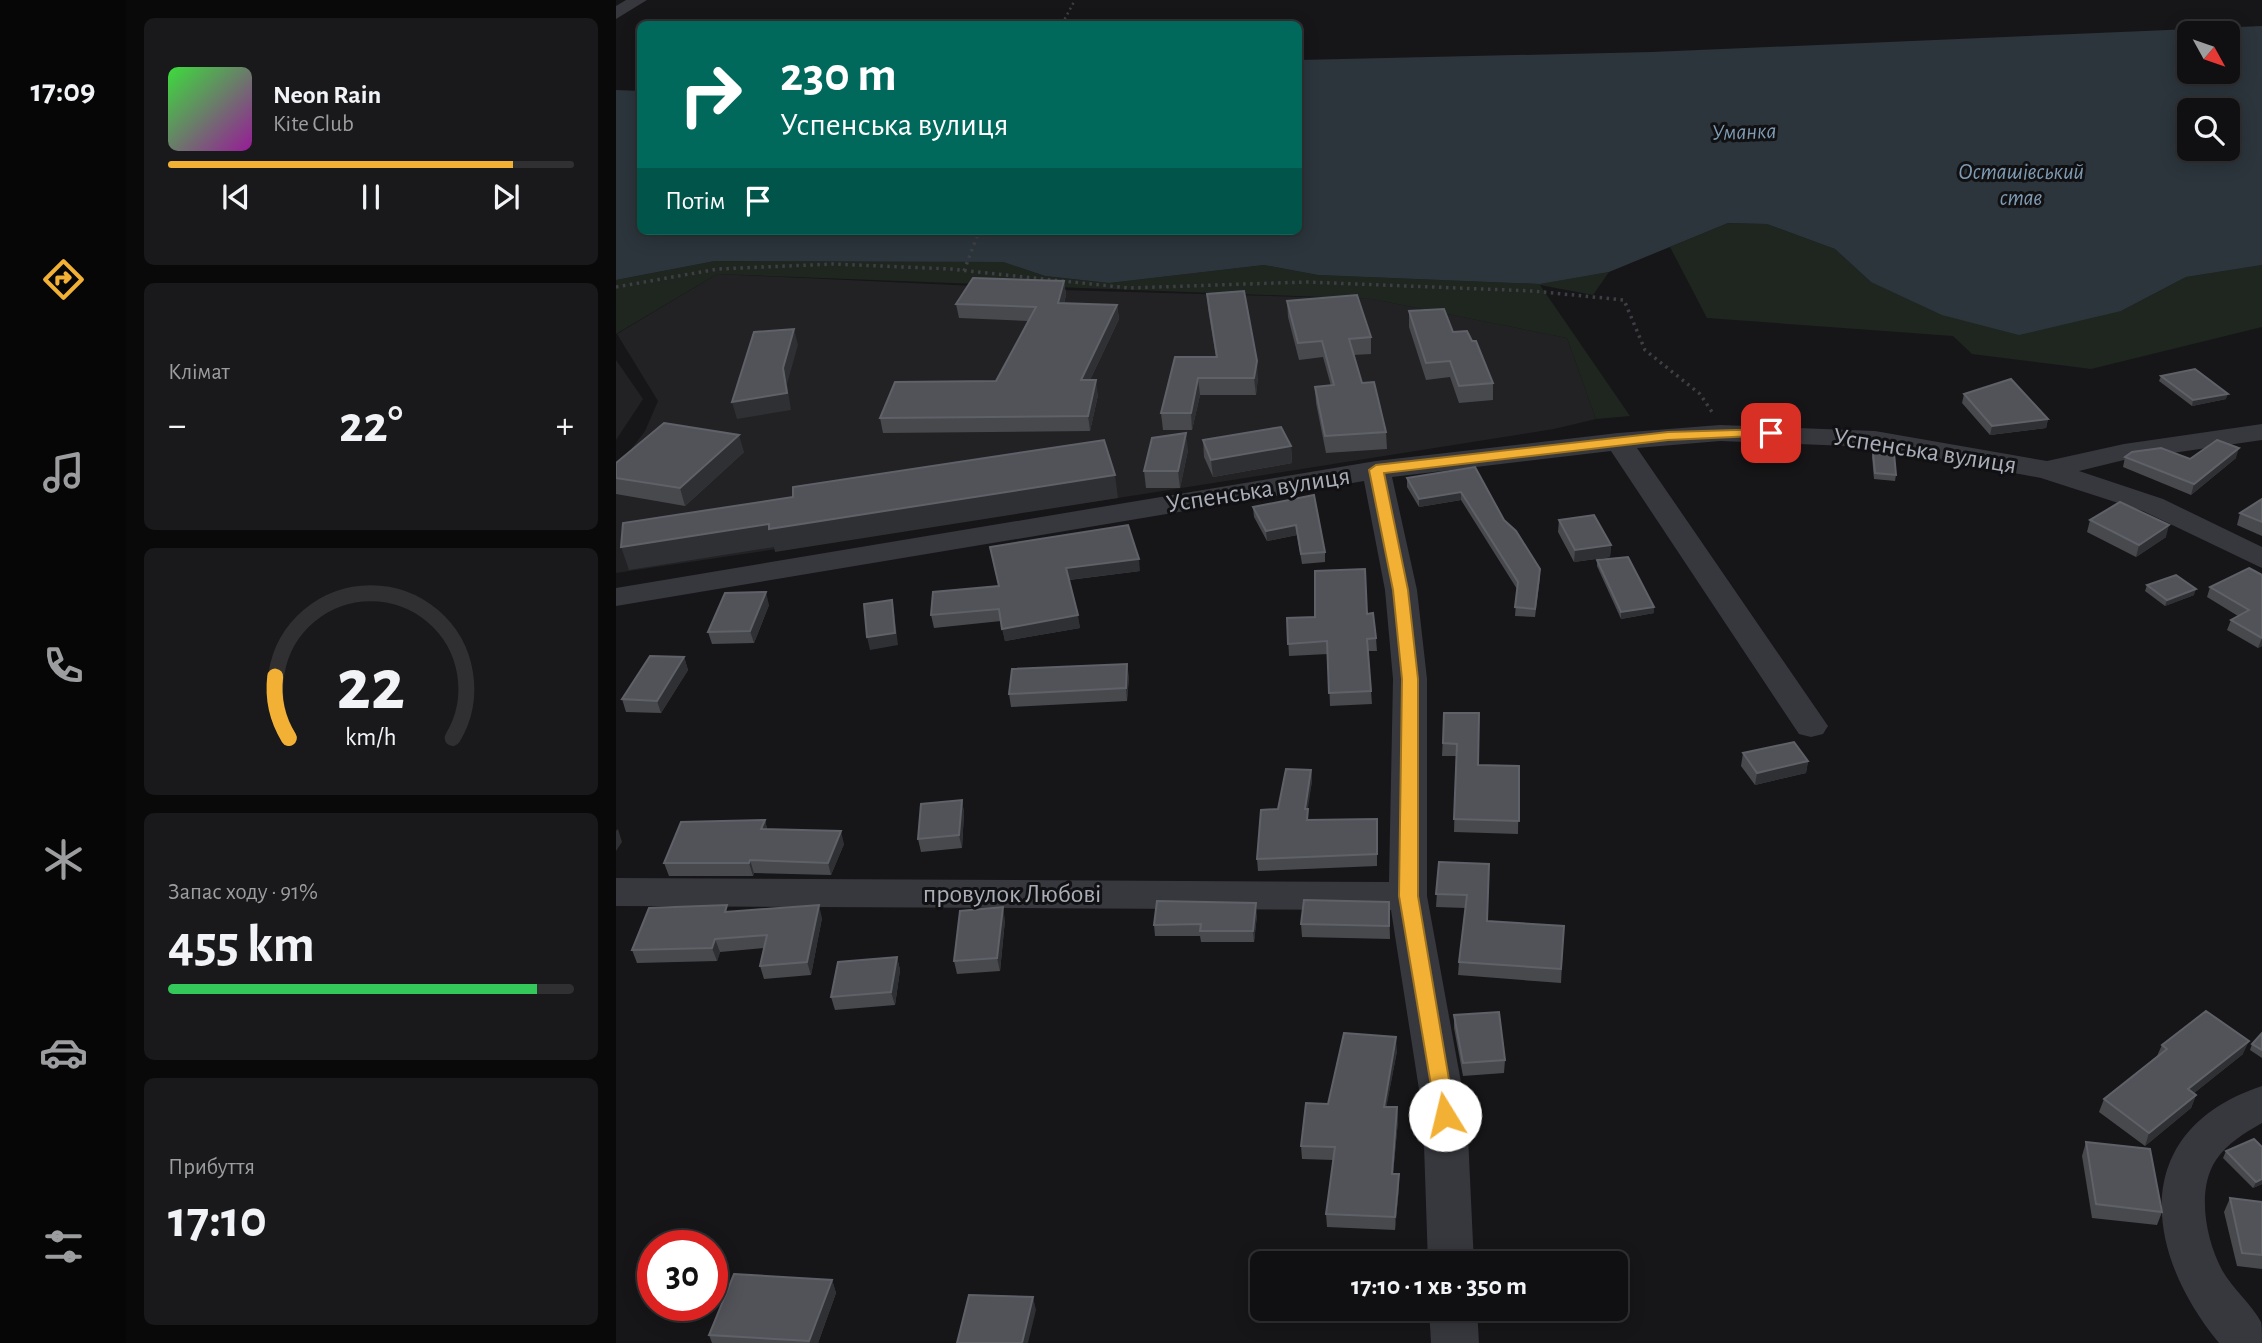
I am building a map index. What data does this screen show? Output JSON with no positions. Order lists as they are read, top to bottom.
{
  "streets": {
    "street": ["Успенська вулиця", "провулок Любові"]
  },
  "water": ["Уманка", "Осташівський став"],
  "north": "bottom right",
  "page": {
    "tabs": "17:09",
    "turn": ["230 m", "Успенська вулиця"],
    "song": ["Neon Rain", "Kite Club"],
    "then": "Потім",
    "tile": [
      "Клімат",
      ["Запас ходу · 91%", "455 km"],
      ["Прибуття", "17:10"]
    ],
    "heat": ["−", "22°", "+"],
    "limit": "30",
    "trip": "17:10 · 1 хв · 350 m",
    "gauge": ["22", "km/h"]
  }
}
